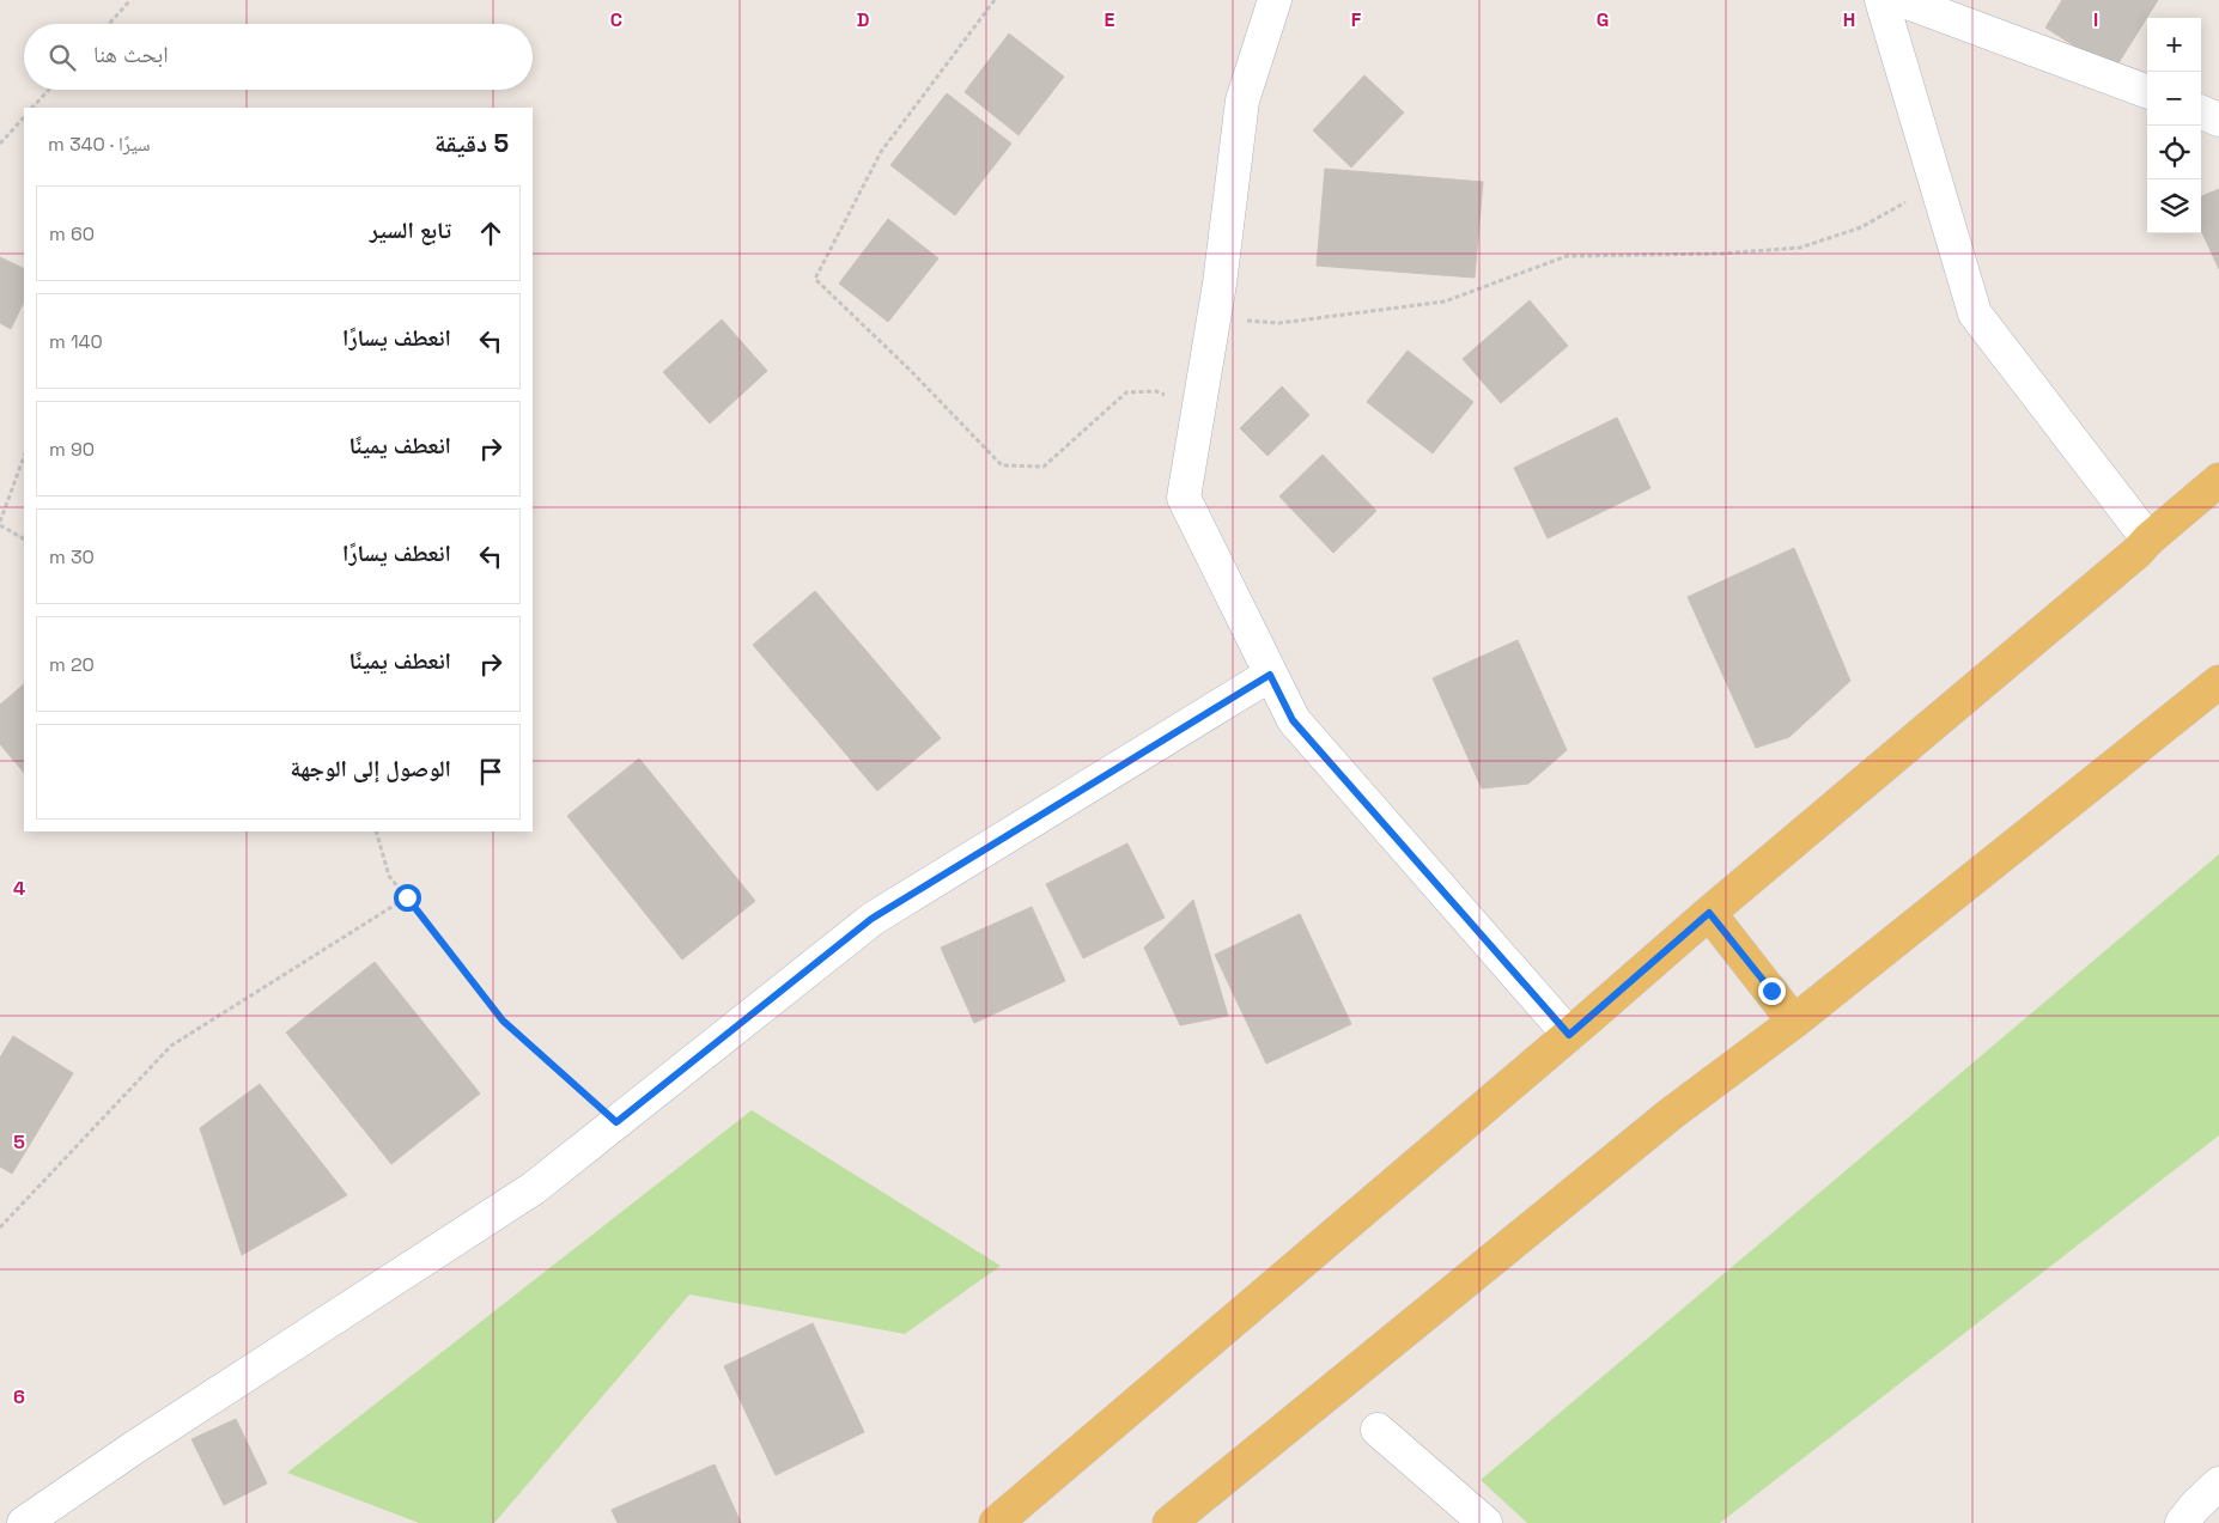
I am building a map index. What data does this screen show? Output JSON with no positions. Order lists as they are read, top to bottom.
{
  "page": {
    "map_buttons": ["+", "−"],
    "search": "ابحث هنا",
    "heading": ["5 دقيقة", "سيرًا · 340 m"],
    "list": [
      ["تابع السير", "60 m"],
      ["انعطف يسارًا", "140 m"],
      ["انعطف يمينًا", "90 m"],
      ["انعطف يسارًا", "30 m"],
      ["انعطف يمينًا", "20 m"],
      "الوصول إلى الوجهة"
    ]
  },
  "grid": {
    "columns": [
      "C",
      "D",
      "E",
      "F",
      "G",
      "H",
      "I"
    ],
    "rows": ["4", "5", "6"]
  }
}
